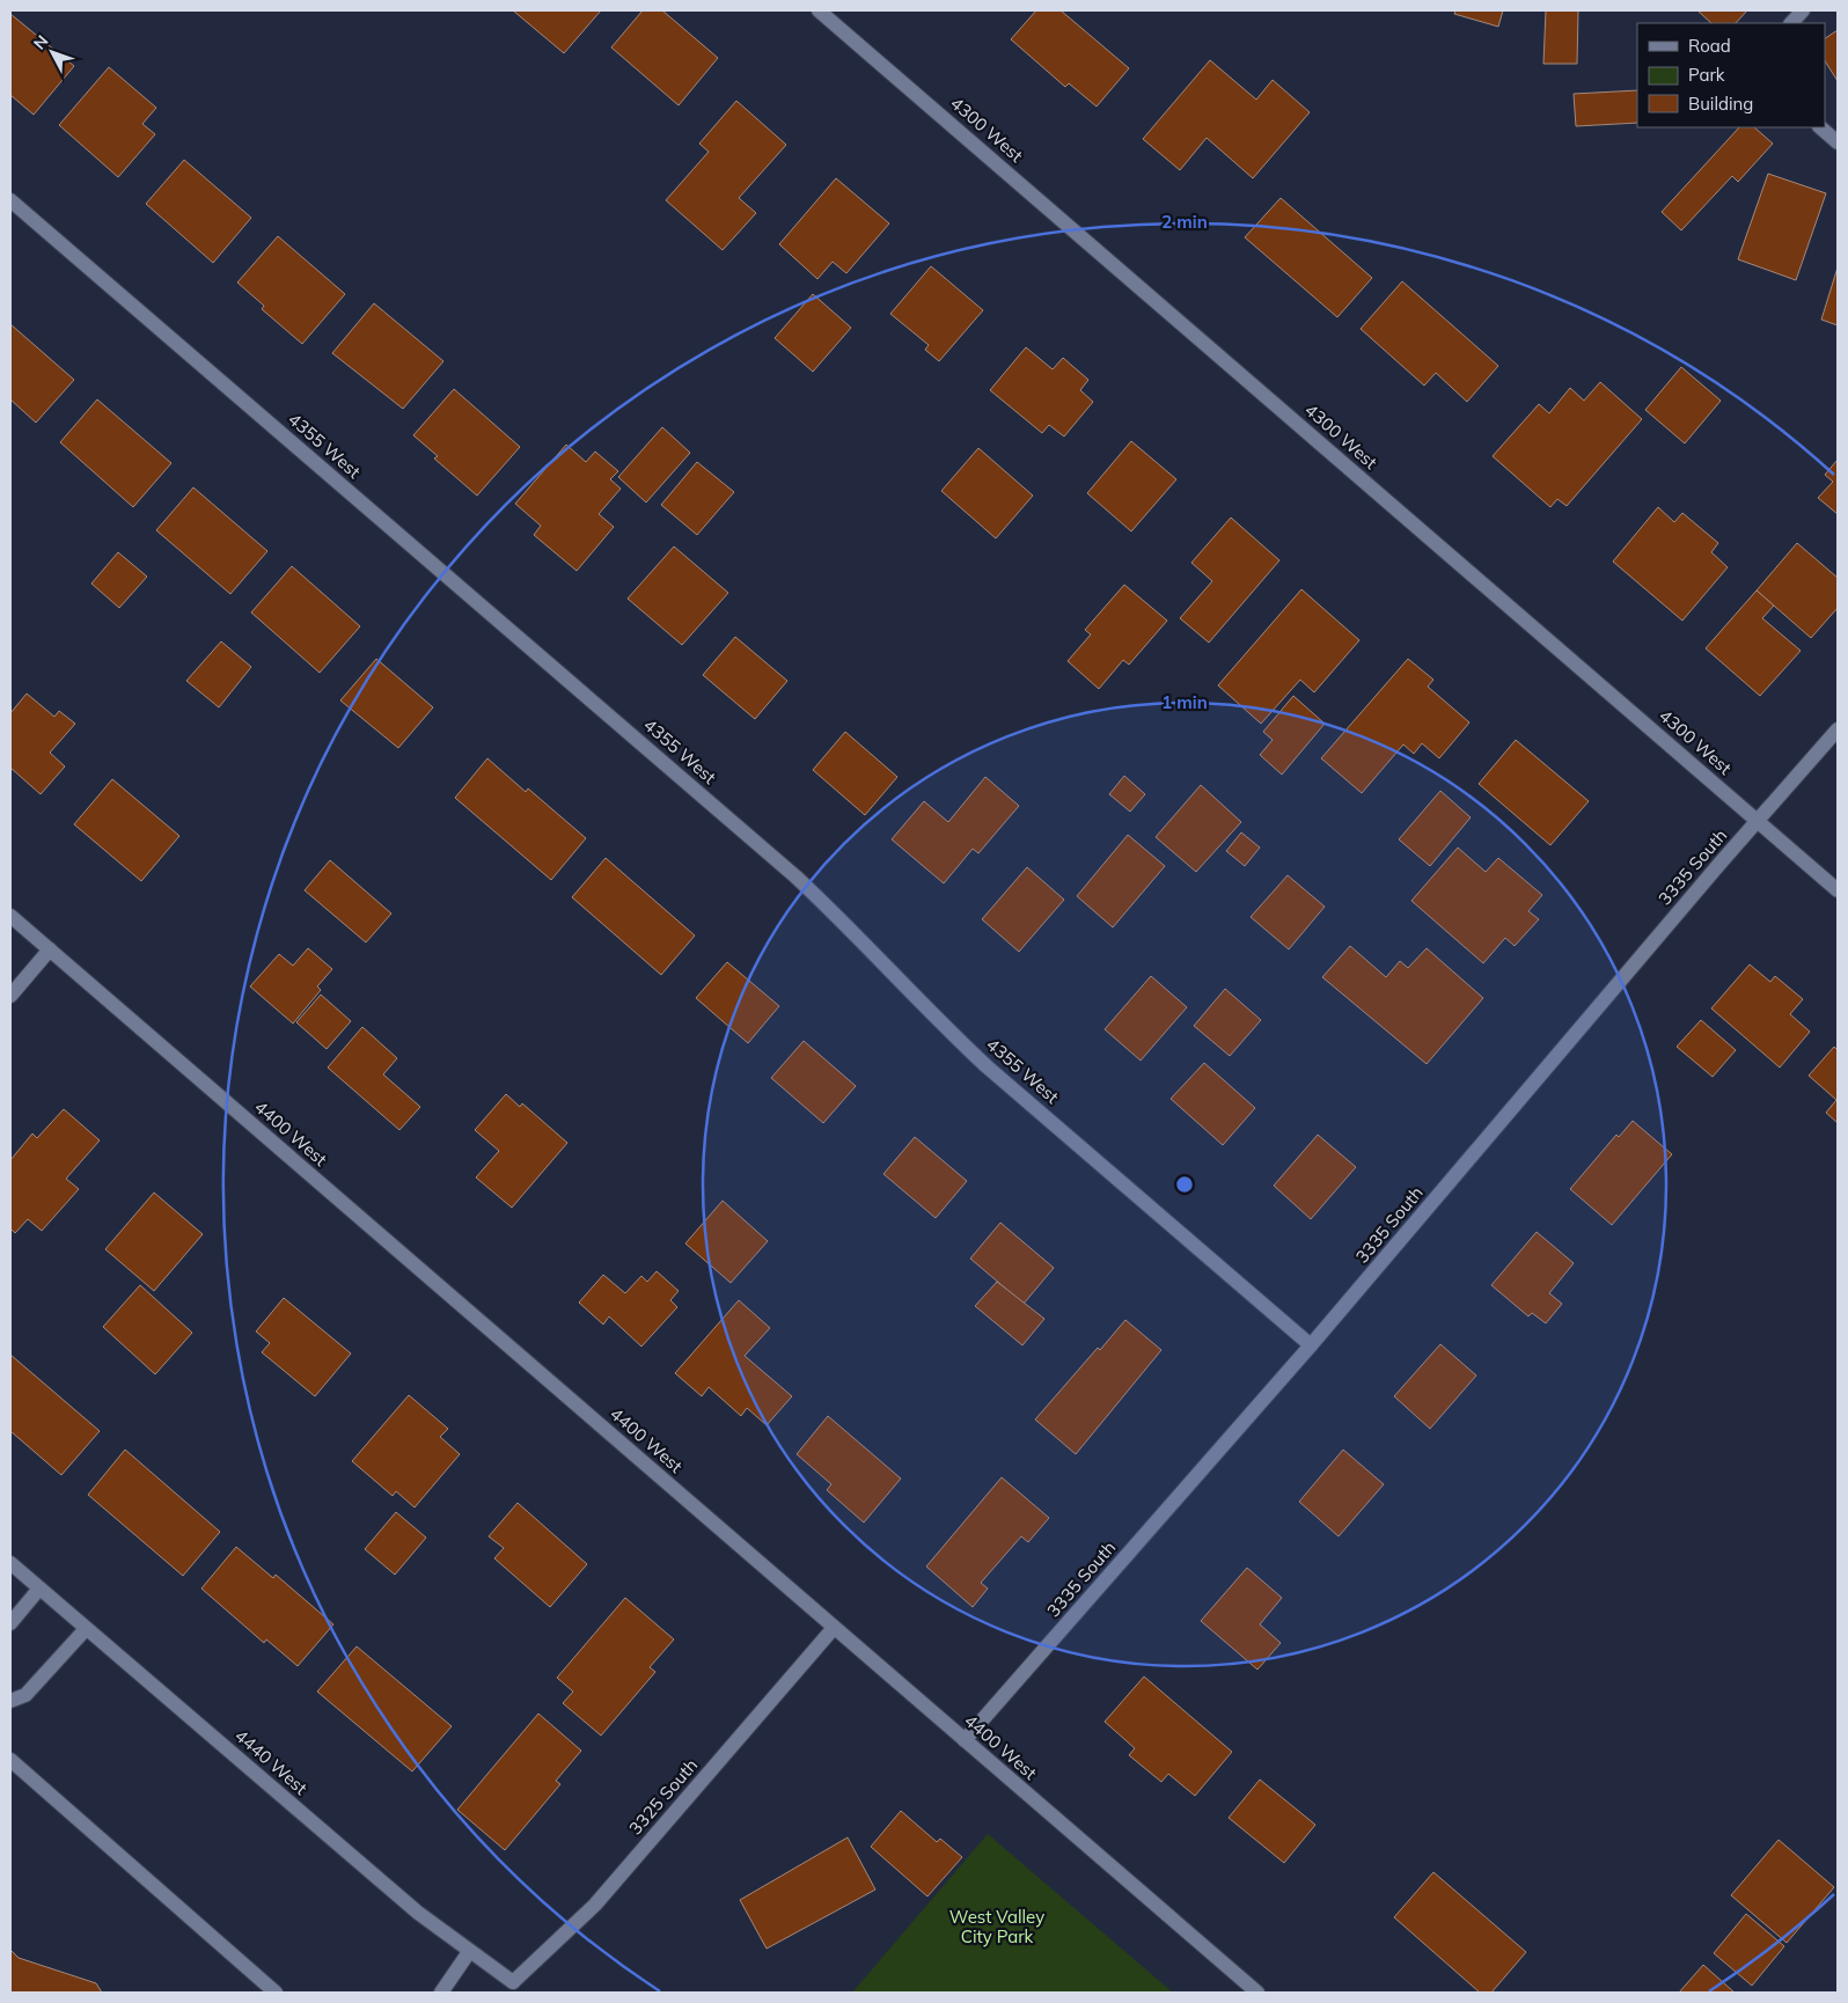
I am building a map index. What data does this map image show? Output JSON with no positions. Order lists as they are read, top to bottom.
{
  "streets": {
    "street": [
      "4300 West",
      "4355 West",
      "3335 South",
      "4400 West",
      "4440 West",
      "3325 South"
    ]
  },
  "crossings": [
    ["4300 West", "3335 South"],
    ["4355 West", "3335 South"],
    ["3335 South", "4400 West"],
    ["4400 West", "3325 South"],
    ["4440 West", "3325 South"]
  ],
  "parks": ["West Valley City Park"],
  "legend": ["Road", "Park", "Building"],
  "north": "top left",
  "rings": ["2 min", "1 min"]
}
